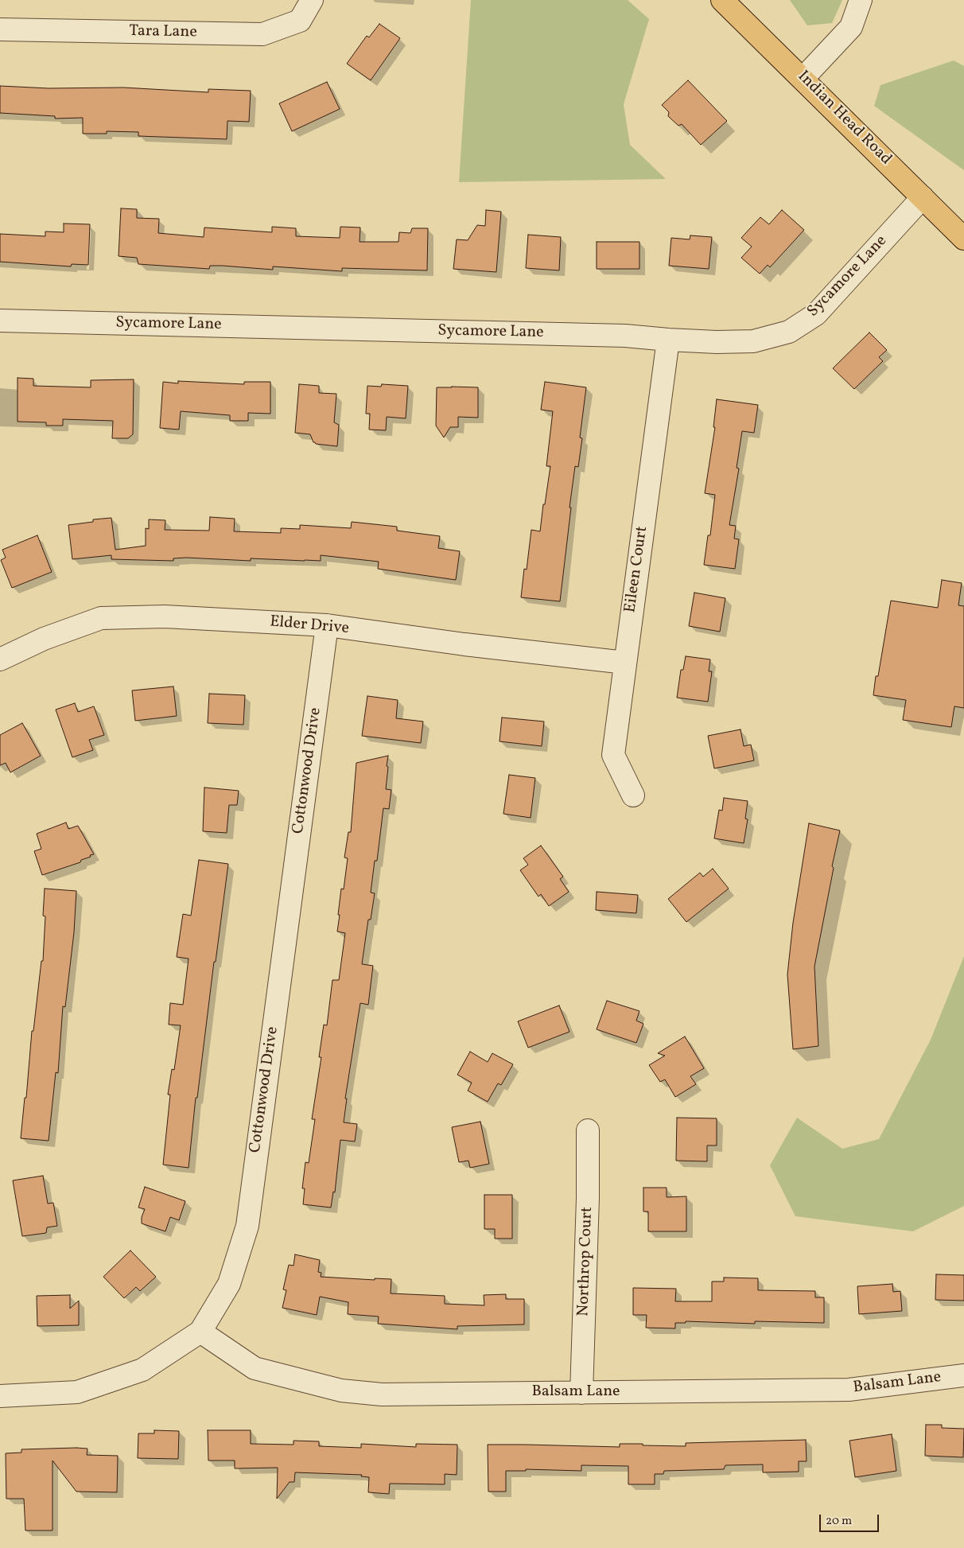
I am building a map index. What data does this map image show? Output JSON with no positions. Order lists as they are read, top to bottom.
{
  "streets": {
    "main road": ["Indian Head Road"],
    "street": [
      "Tara Lane",
      "Sycamore Lane",
      "Eileen Court",
      "Elder Drive",
      "Cottonwood Drive",
      "Northrop Court",
      "Balsam Lane"
    ]
  },
  "crossings": [
    ["Indian Head Road", "Sycamore Lane"],
    ["Sycamore Lane", "Eileen Court"],
    ["Eileen Court", "Elder Drive"],
    ["Elder Drive", "Cottonwood Drive"],
    ["Cottonwood Drive", "Balsam Lane"],
    ["Northrop Court", "Balsam Lane"]
  ],
  "scale_bar": "20 m"
}
